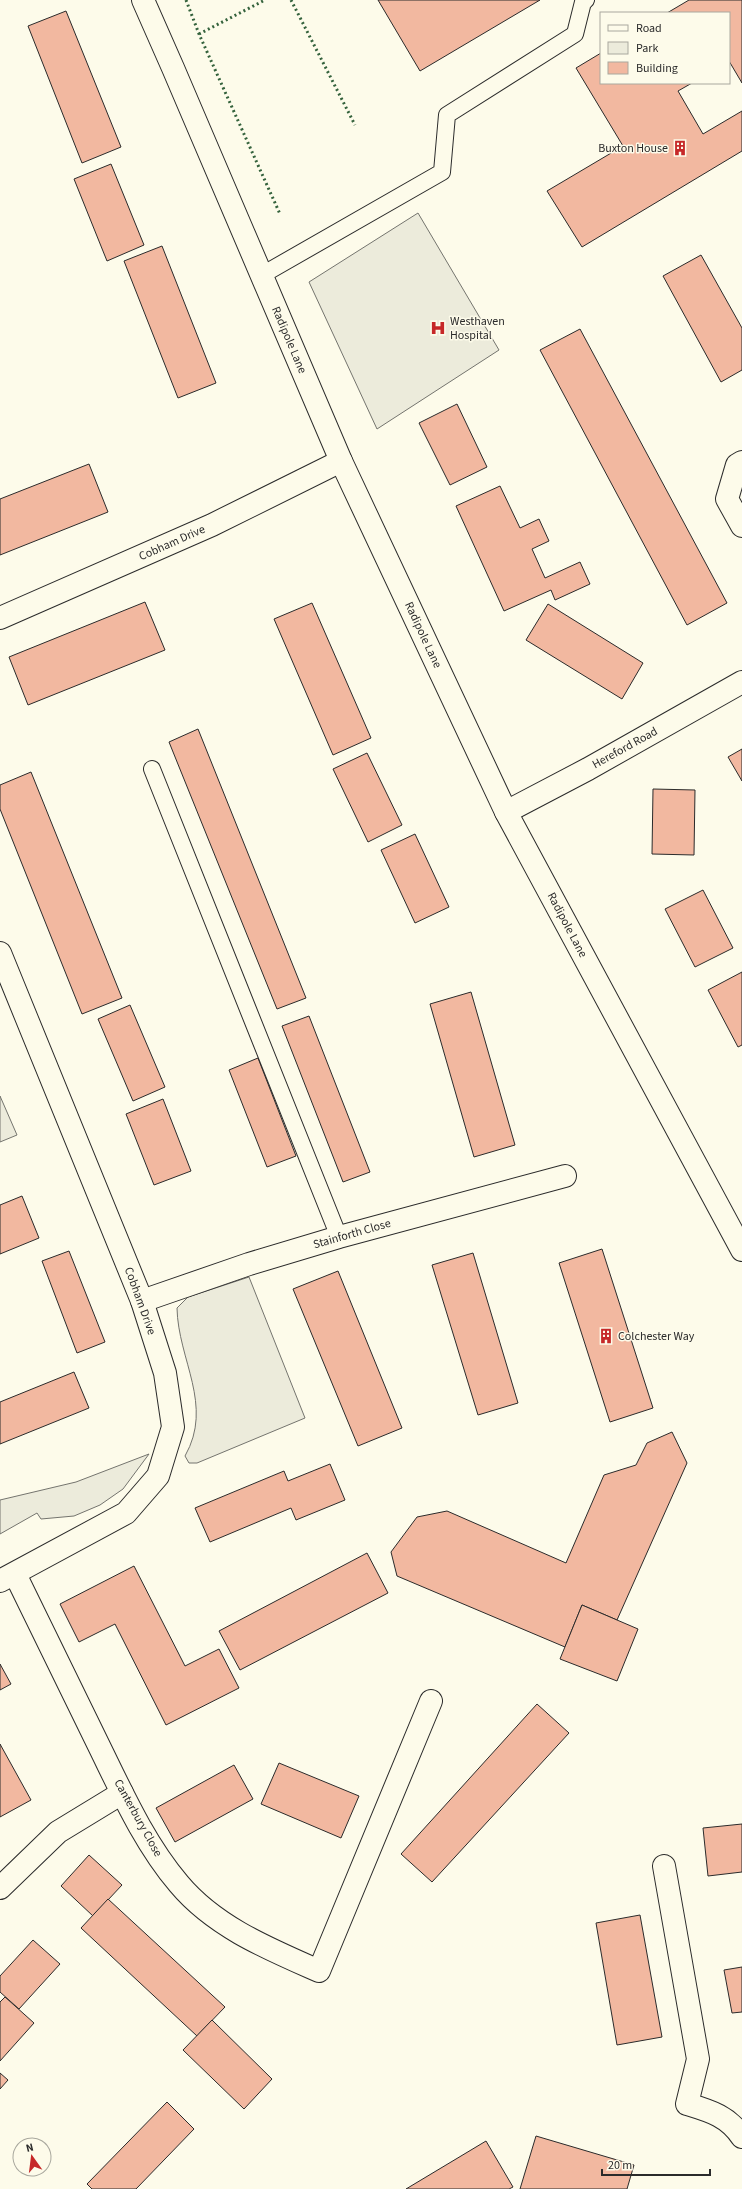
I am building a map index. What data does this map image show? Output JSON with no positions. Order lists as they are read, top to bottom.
{
  "streets": {
    "street": [
      "Radipole Lane",
      "Cobham Drive",
      "Hereford Road",
      "Stainforth Close",
      "Canterbury Close"
    ]
  },
  "crossings": [
    ["Radipole Lane", "Cobham Drive"],
    ["Radipole Lane", "Hereford Road"],
    ["Cobham Drive", "Stainforth Close"],
    ["Cobham Drive", "Canterbury Close"]
  ],
  "places": {
    "building": ["Buxton House", "Colchester Way"],
    "hospital": ["Westhaven Hospital"]
  },
  "legend": ["Road", "Park", "Building"],
  "scale_bar": "20 m",
  "north": "top"
}
